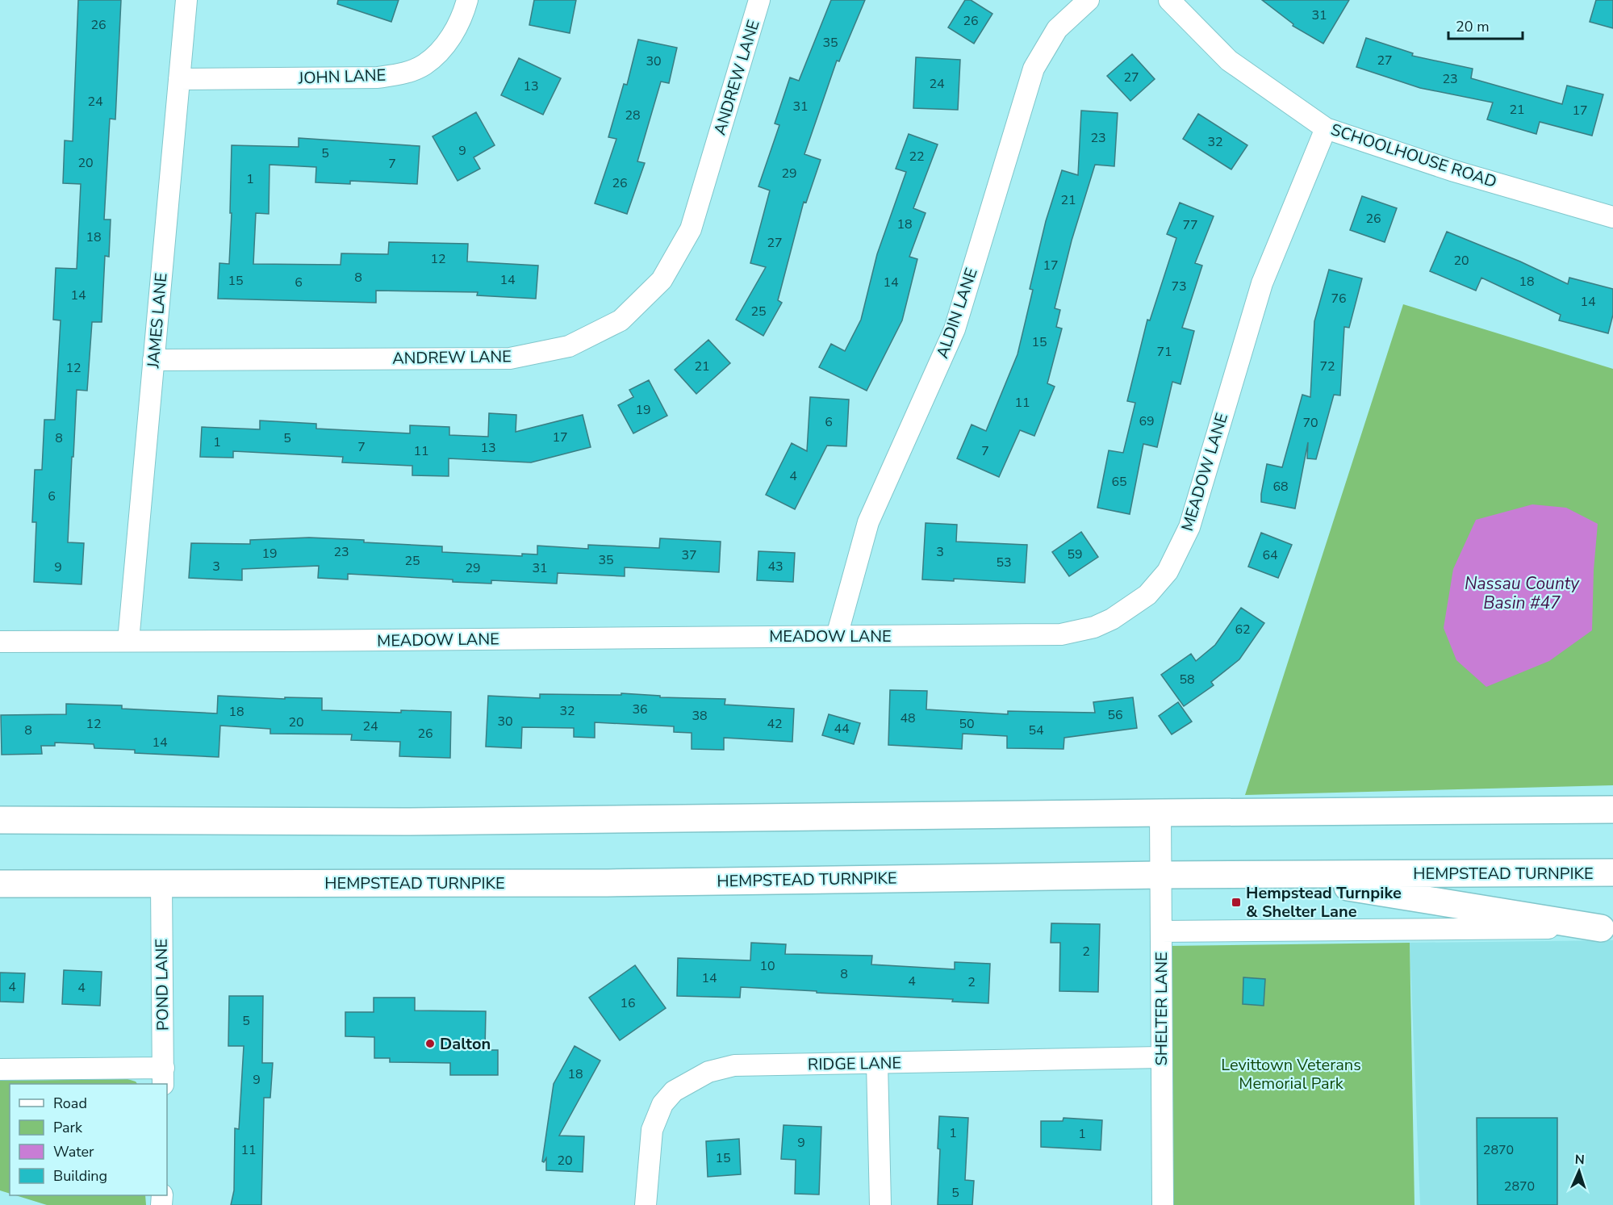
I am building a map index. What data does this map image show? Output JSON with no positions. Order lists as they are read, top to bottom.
{
  "streets": {
    "main road": ["HEMPSTEAD TURNPIKE"],
    "street": [
      "JOHN LANE",
      "ANDREW LANE",
      "SCHOOLHOUSE ROAD",
      "ALDIN LANE",
      "JAMES LANE",
      "MEADOW LANE",
      "POND LANE",
      "SHELTER LANE",
      "RIDGE LANE"
    ]
  },
  "crossings": [
    ["JOHN LANE", "JAMES LANE"],
    ["ANDREW LANE", "JAMES LANE"],
    ["SCHOOLHOUSE ROAD", "MEADOW LANE"],
    ["ALDIN LANE", "MEADOW LANE"],
    ["JAMES LANE", "MEADOW LANE"],
    ["HEMPSTEAD TURNPIKE", "POND LANE"],
    ["HEMPSTEAD TURNPIKE", "SHELTER LANE"],
    ["SHELTER LANE", "RIDGE LANE"]
  ],
  "water": ["Nassau County Basin #47"],
  "parks": ["Levittown Veterans Memorial Park"],
  "places": {
    "transit": ["Hempstead Turnpike & Shelter Lane"],
    "other": ["Dalton"]
  },
  "house_numbers": [
    "31",
    "26",
    "26",
    "35",
    "27",
    "30",
    "27",
    "23",
    "24",
    "13",
    "24",
    "31",
    "21",
    "17",
    "28",
    "23",
    "32",
    "9",
    "5",
    "22",
    "20",
    "7",
    "29",
    "1",
    "26",
    "21",
    "26",
    "18",
    "77",
    "18",
    "27",
    "12",
    "20",
    "17",
    "8",
    "14",
    "15",
    "18",
    "6",
    "14",
    "73",
    "14",
    "76",
    "14",
    "25",
    "15",
    "71",
    "21",
    "72",
    "12",
    "11",
    "19",
    "69",
    "6",
    "70",
    "17",
    "8",
    "5",
    "1",
    "7",
    "13",
    "11",
    "7",
    "4",
    "65",
    "68",
    "6",
    "23",
    "3",
    "19",
    "59",
    "37",
    "64",
    "35",
    "25",
    "53",
    "3",
    "43",
    "9",
    "29",
    "31",
    "62",
    "58",
    "36",
    "32",
    "18",
    "56",
    "38",
    "48",
    "30",
    "20",
    "12",
    "42",
    "50",
    "24",
    "44",
    "8",
    "54",
    "26",
    "14",
    "2",
    "10",
    "8",
    "14",
    "4",
    "2",
    "4",
    "4",
    "16",
    "5",
    "18",
    "9",
    "1",
    "1",
    "9",
    "11",
    "2870",
    "15",
    "20",
    "2870",
    "5"
  ],
  "legend": [
    "Road",
    "Park",
    "Water",
    "Building"
  ],
  "scale_bar": "20 m",
  "north": "top"
}
